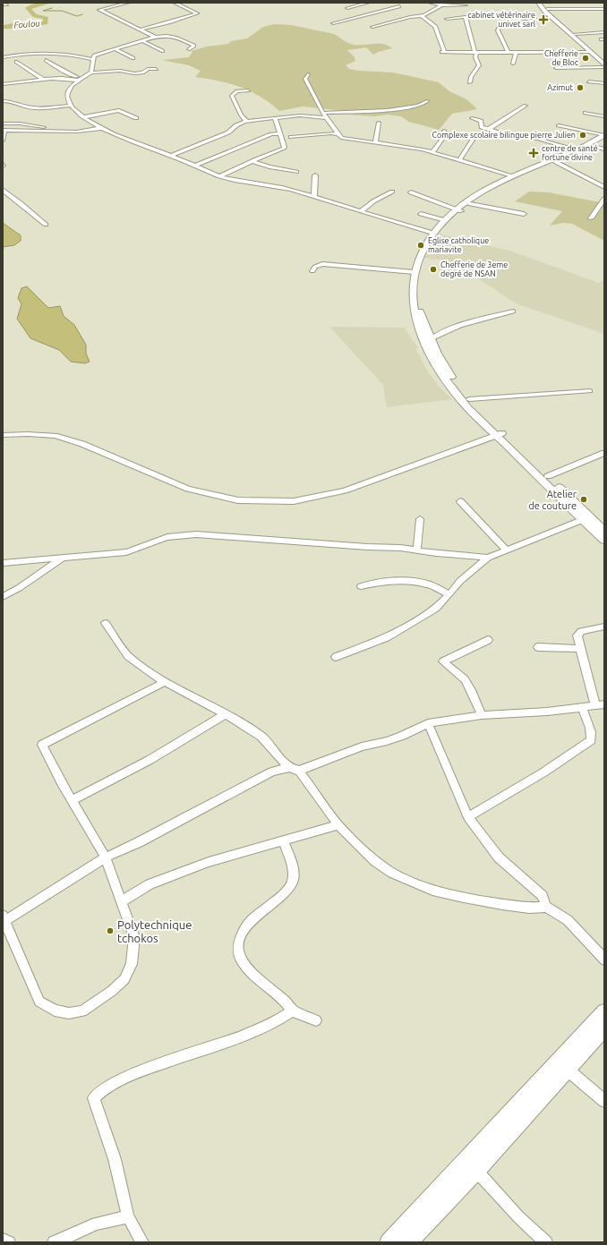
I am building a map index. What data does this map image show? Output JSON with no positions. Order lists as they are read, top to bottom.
{
  "water": ["Foulou"],
  "places": {
    "health": ["cabinet vétérinaire univet sarl", "centre de santé fortune divine"],
    "other": [
      "Chefferie de Bloc",
      "Azimut",
      "Complexe scolaire bilingue pierre Julien",
      "Eglise catholique mariavite",
      "Chefferie de 3eme degré de NSAN",
      "Atelier de couture",
      "Polytechnique tchokos"
    ]
  }
}
